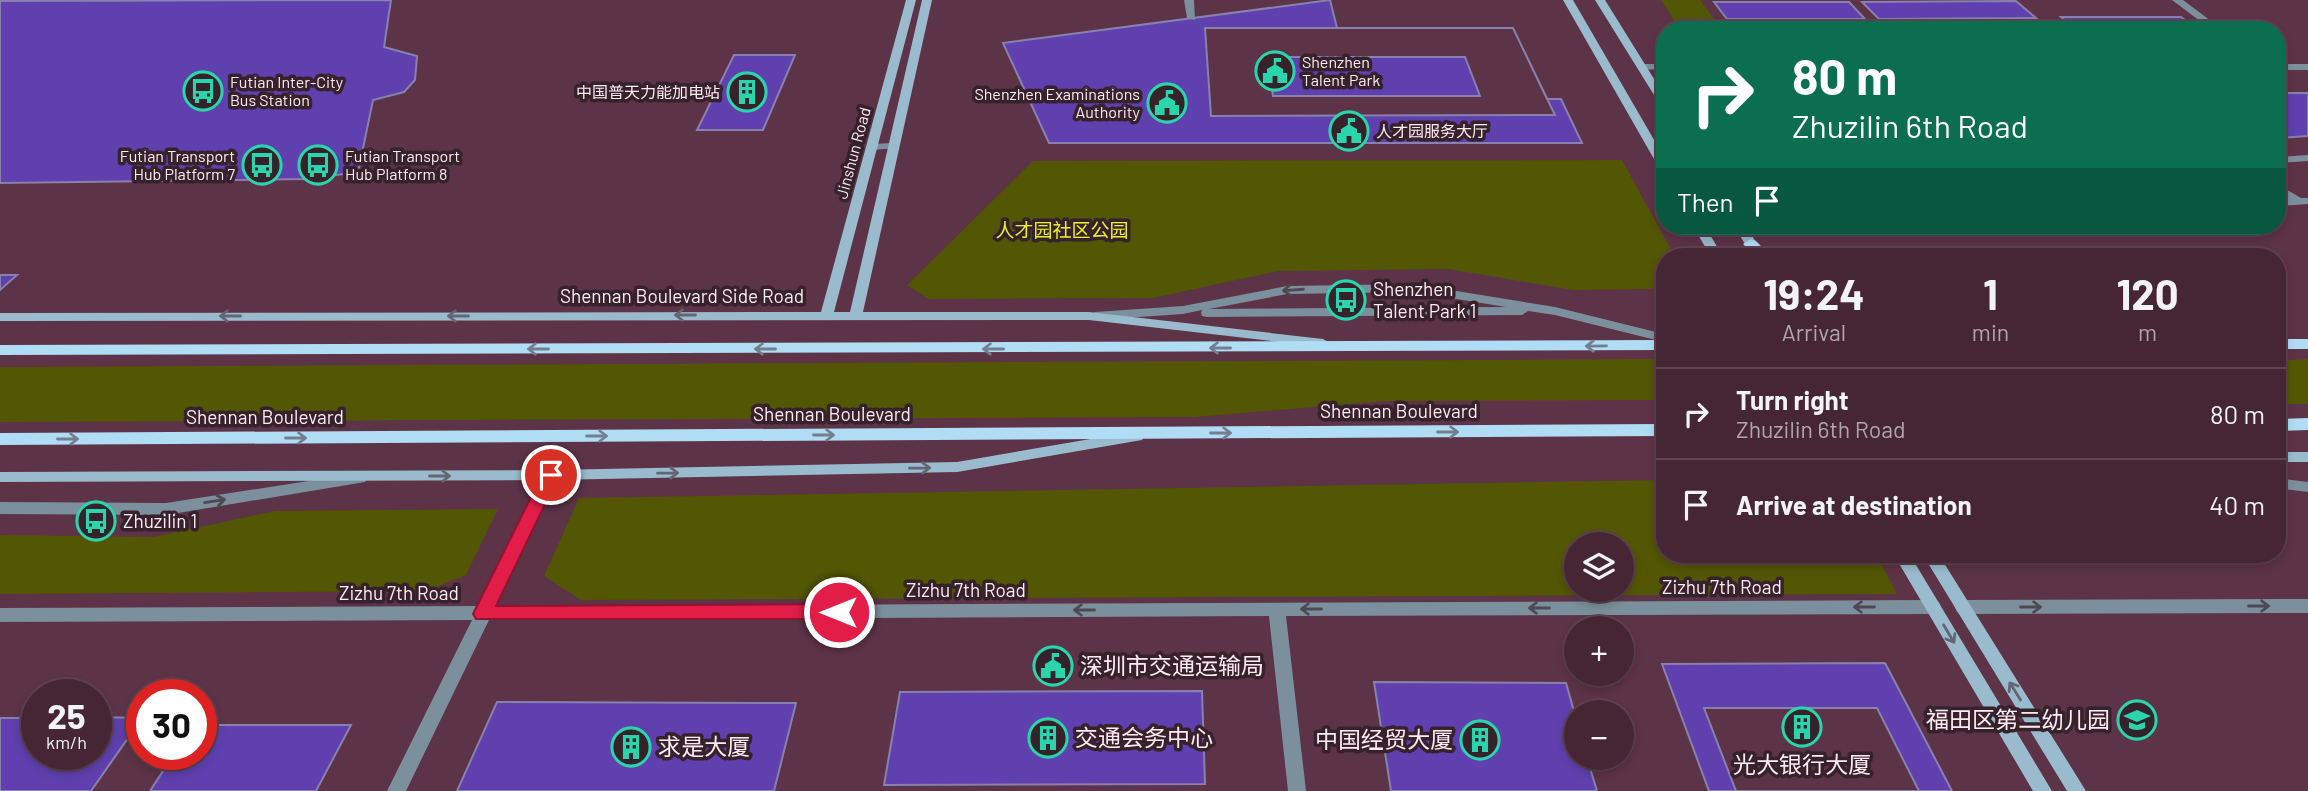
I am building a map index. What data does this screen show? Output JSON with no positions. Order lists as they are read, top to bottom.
{
  "streets": {
    "main road": ["Shennan Boulevard"],
    "street": ["Jinshun Road", "Shennan Boulevard Side Road", "Zizhu 7th Road"]
  },
  "crossings": [
    ["Jinshun Road", "Shennan Boulevard Side Road"]
  ],
  "one_way": ["Shennan Boulevard Side Road", "Zizhu 7th Road"],
  "parks": ["人才园社区公园"],
  "places": {
    "public building": [
      "Shenzhen Talent Park",
      "Shenzhen Examinations Authority",
      "人才园服务大厅",
      "深圳市交通运输局"
    ],
    "bus stop": [
      "Futian Inter-City Bus Station",
      "Futian Transport Hub Platform 7",
      "Futian Transport Hub Platform 8",
      "Shenzhen Talent Park 1",
      "Zhuzilin 1"
    ],
    "building": [
      "中国普天力能加电站",
      "光大银行大厦",
      "交通会务中心",
      "中国经贸大厦",
      "求是大厦"
    ],
    "school or university": ["福田区第二幼儿园"]
  },
  "page": {
    "turn": ["80 m", "Zhuzilin 6th Road"],
    "then": "Then",
    "eta": [
      "19:24",
      "Arrival",
      "1",
      "min",
      "120",
      "m"
    ],
    "list": [
      {
        "name": "Turn right",
        "note": "Zhuzilin 6th Road",
        "value": "80 m"
      },
      {
        "name": "Arrive at destination",
        "value": "40 m"
      }
    ],
    "map_buttons": ["+", "−"],
    "speed": "25 km/h",
    "limit": "30"
  }
}
